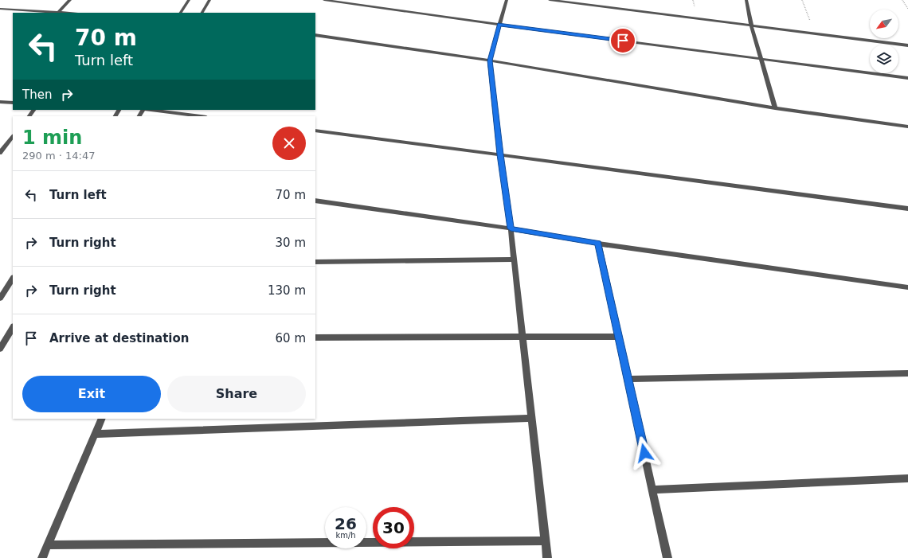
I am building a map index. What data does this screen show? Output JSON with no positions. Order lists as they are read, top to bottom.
{
  "north": "bottom left",
  "page": {
    "turn": ["70 m", "Turn left"],
    "then": "Then",
    "heading": ["1 min", "290 m · 14:47"],
    "list": [
      {
        "name": "Turn left",
        "value": "70 m"
      },
      {
        "name": "Turn right",
        "value": "30 m"
      },
      {
        "name": "Turn right",
        "value": "130 m"
      },
      {
        "name": "Arrive at destination",
        "value": "60 m"
      }
    ],
    "buttons": ["Exit", "Share"],
    "speed": "26 km/h",
    "limit": "30"
  }
}
